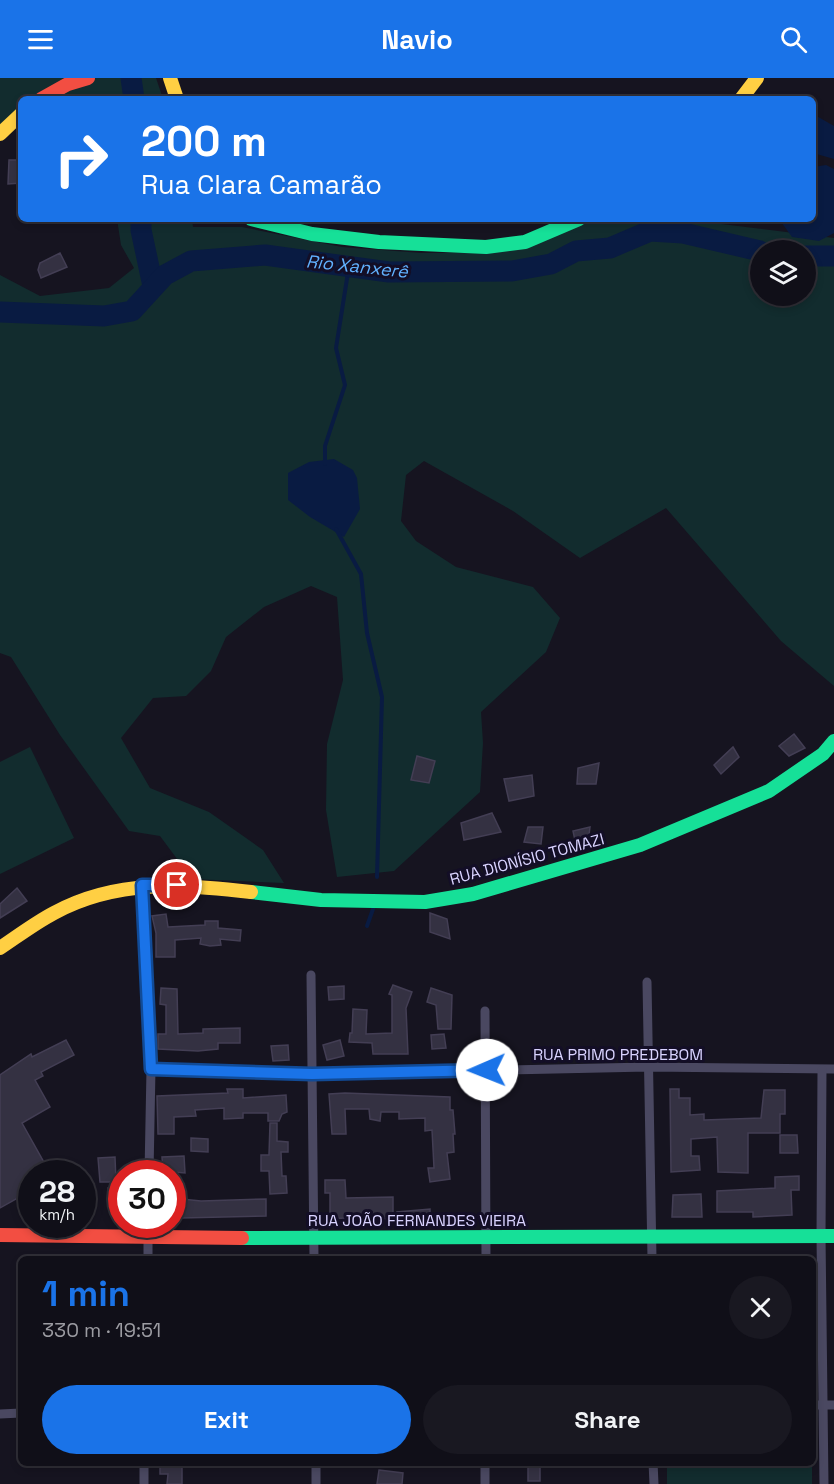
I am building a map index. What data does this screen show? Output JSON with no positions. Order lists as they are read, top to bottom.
{
  "streets": {
    "street": ["RUA DIONÍSIO TOMAZI", "RUA PRIMO PREDEBOM", "RUA JOÃO FERNANDES VIEIRA"]
  },
  "water": ["Rio Xanxerê"],
  "page": {
    "header": "Navio",
    "turn": ["200 m", "Rua Clara Camarão"],
    "speed": "28 km/h",
    "limit": "30",
    "heading": ["1 min", "330 m · 19:51"],
    "buttons": ["Exit", "Share"]
  }
}
